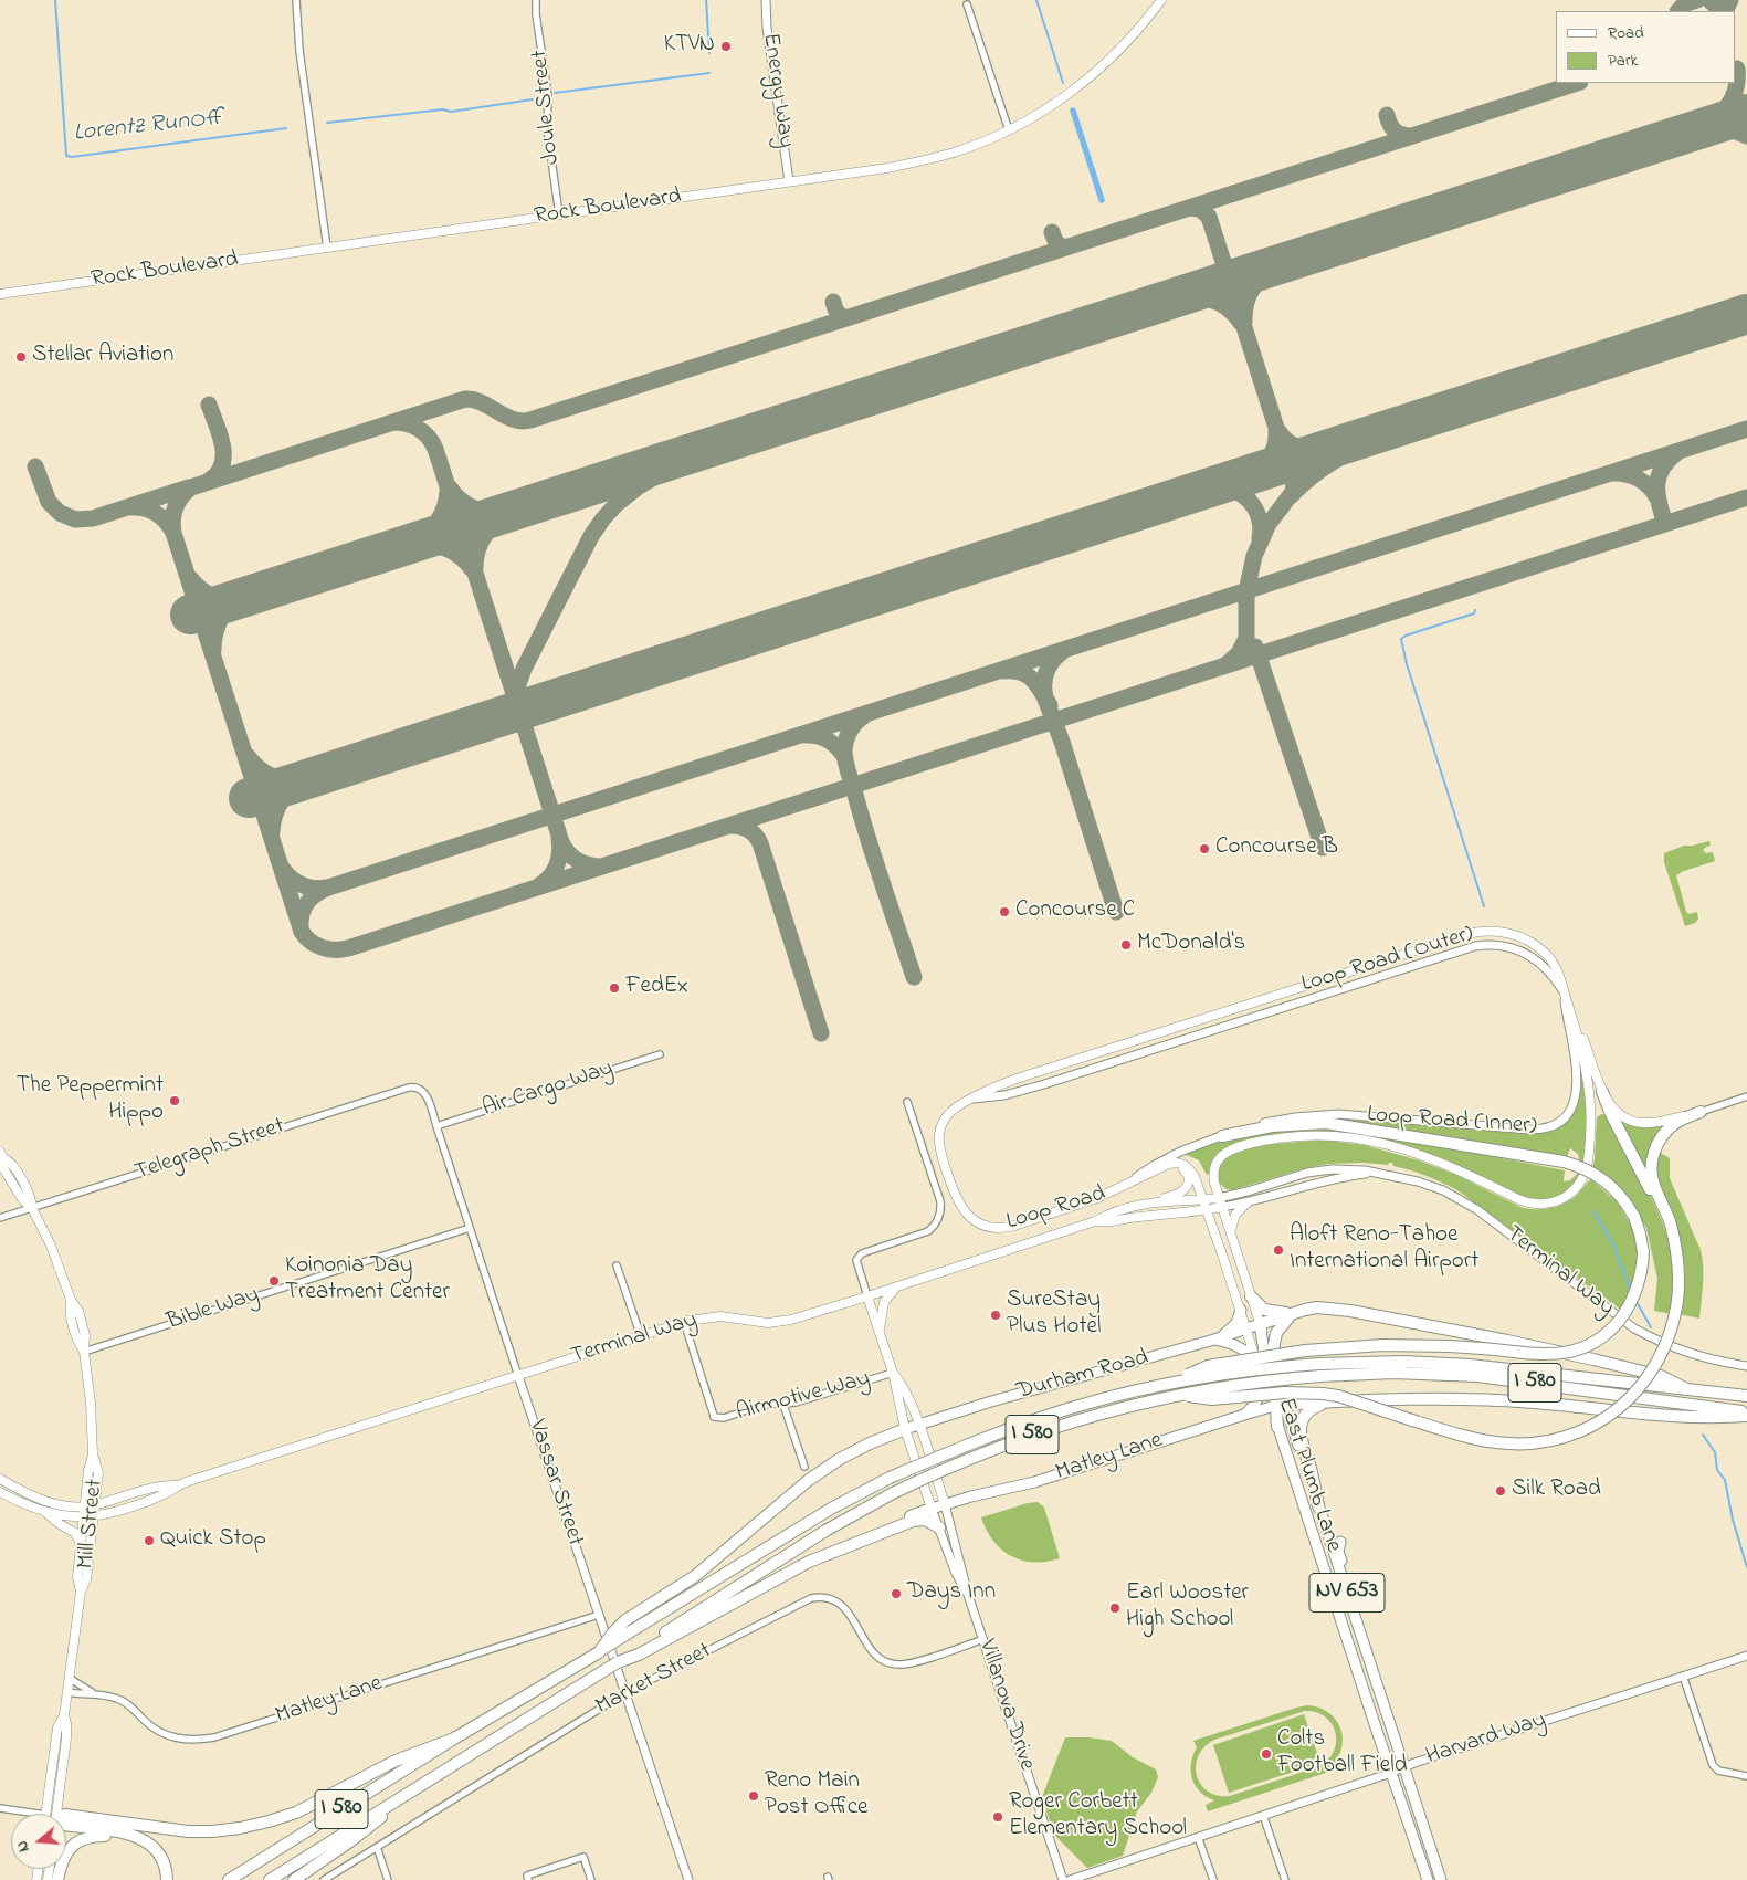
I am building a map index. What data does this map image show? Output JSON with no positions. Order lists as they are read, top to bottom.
{
  "streets": {
    "highway": ["I 580"],
    "main road": [
      "Rock Boulevard",
      "Loop Road (Outer)",
      "Loop Road",
      "Terminal Way",
      "Durham Road",
      "Matley Lane",
      "East Plumb Lane",
      "Mill Street",
      "NV 653",
      "Villanova Drive"
    ],
    "street": [
      "Energy Way",
      "Joule Street",
      "Air Cargo Way",
      "Loop Road (Inner)",
      "Telegraph Street",
      "Bible Way",
      "Airmotive Way",
      "Vassar Street",
      "Market Street",
      "Harvard Way"
    ]
  },
  "crossings": [
    ["Energy Way", "Rock Boulevard"],
    ["Joule Street", "Rock Boulevard"],
    ["Loop Road (Outer)", "Loop Road (Inner)"],
    ["Loop Road (Outer)", "Loop Road"],
    ["Loop Road (Outer)", "Terminal Way"],
    ["Air Cargo Way", "Vassar Street"],
    ["Loop Road (Inner)", "Loop Road"],
    ["Telegraph Street", "Vassar Street"],
    ["Telegraph Street", "Mill Street"],
    ["Terminal Way", "Airmotive Way"],
    ["Terminal Way", "East Plumb Lane"],
    ["Terminal Way", "Vassar Street"],
    ["Terminal Way", "Mill Street"],
    ["Terminal Way", "Villanova Drive"],
    ["Bible Way", "Vassar Street"],
    ["Bible Way", "Mill Street"],
    ["Durham Road", "East Plumb Lane"],
    ["Durham Road", "Villanova Drive"],
    ["Airmotive Way", "Villanova Drive"],
    ["Matley Lane", "East Plumb Lane"],
    ["Matley Lane", "Vassar Street"],
    ["Matley Lane", "Mill Street"],
    ["Matley Lane", "Villanova Drive"],
    ["East Plumb Lane", "Harvard Way"],
    ["Vassar Street", "Market Street"],
    ["Market Street", "Villanova Drive"]
  ],
  "water": ["Lorentz RunOff"],
  "places": [
    "KTVN",
    "Stellar Aviation",
    "Concourse B",
    "Concourse C",
    "McDonald's",
    "FedEx",
    "The Peppermint Hippo",
    "Aloft Reno-Tahoe International Airport",
    "Koinonia Day Treatment Center",
    "SureStay Plus Hotel",
    "Silk Road",
    "Quick Stop",
    "Days Inn",
    "Earl Wooster High School",
    "Colts Football Field",
    "Reno Main Post Office",
    "Roger Corbett Elementary School"
  ],
  "legend": ["Road", "Park"],
  "north": "left"
}
